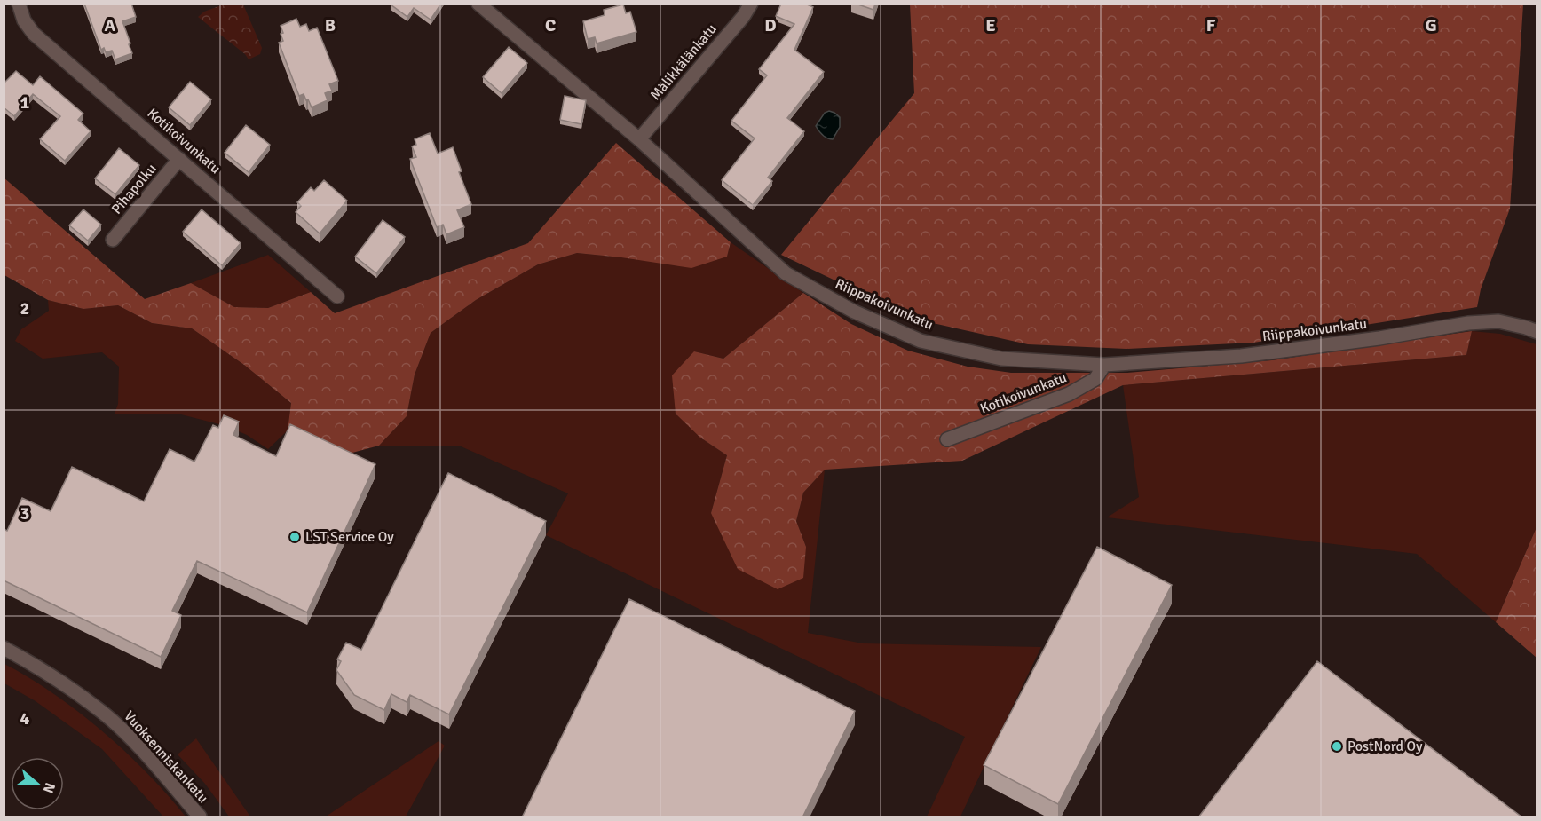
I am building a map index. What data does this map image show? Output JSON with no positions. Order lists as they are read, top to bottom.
{
  "streets": {
    "street": [
      "Mälikkälänkatu",
      "Kotikoivunkatu",
      "Pihapolku",
      "Riippakoivunkatu",
      "Vuoksenniskankatu"
    ]
  },
  "crossings": [
    ["Mälikkälänkatu", "Riippakoivunkatu"],
    ["Kotikoivunkatu", "Pihapolku"],
    ["Kotikoivunkatu", "Riippakoivunkatu"]
  ],
  "places": ["LST Service Oy", "PostNord Oy"],
  "north": "right",
  "grid": {
    "columns": [
      "A",
      "B",
      "C",
      "D",
      "E",
      "F",
      "G"
    ],
    "rows": [
      "1",
      "2",
      "3",
      "4"
    ]
  }
}
